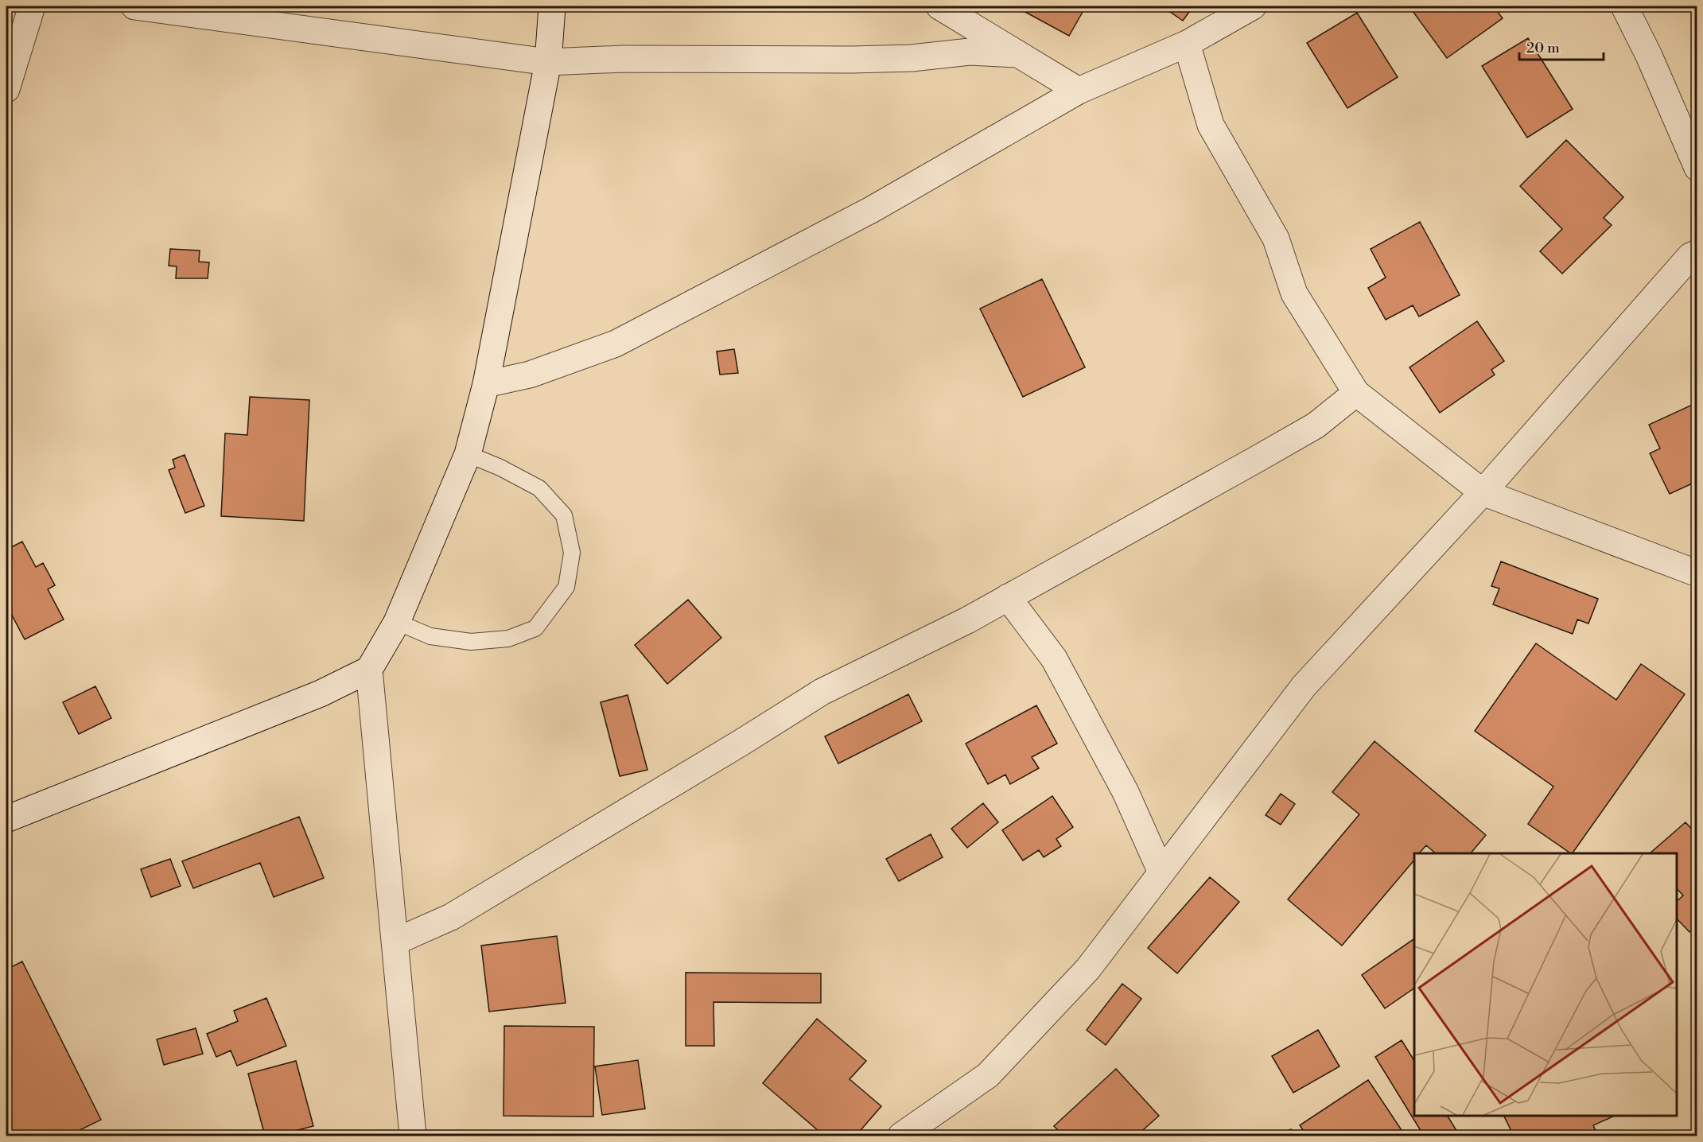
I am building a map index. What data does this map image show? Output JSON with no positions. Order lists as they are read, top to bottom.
{
  "scale_bar": "20 m"
}
